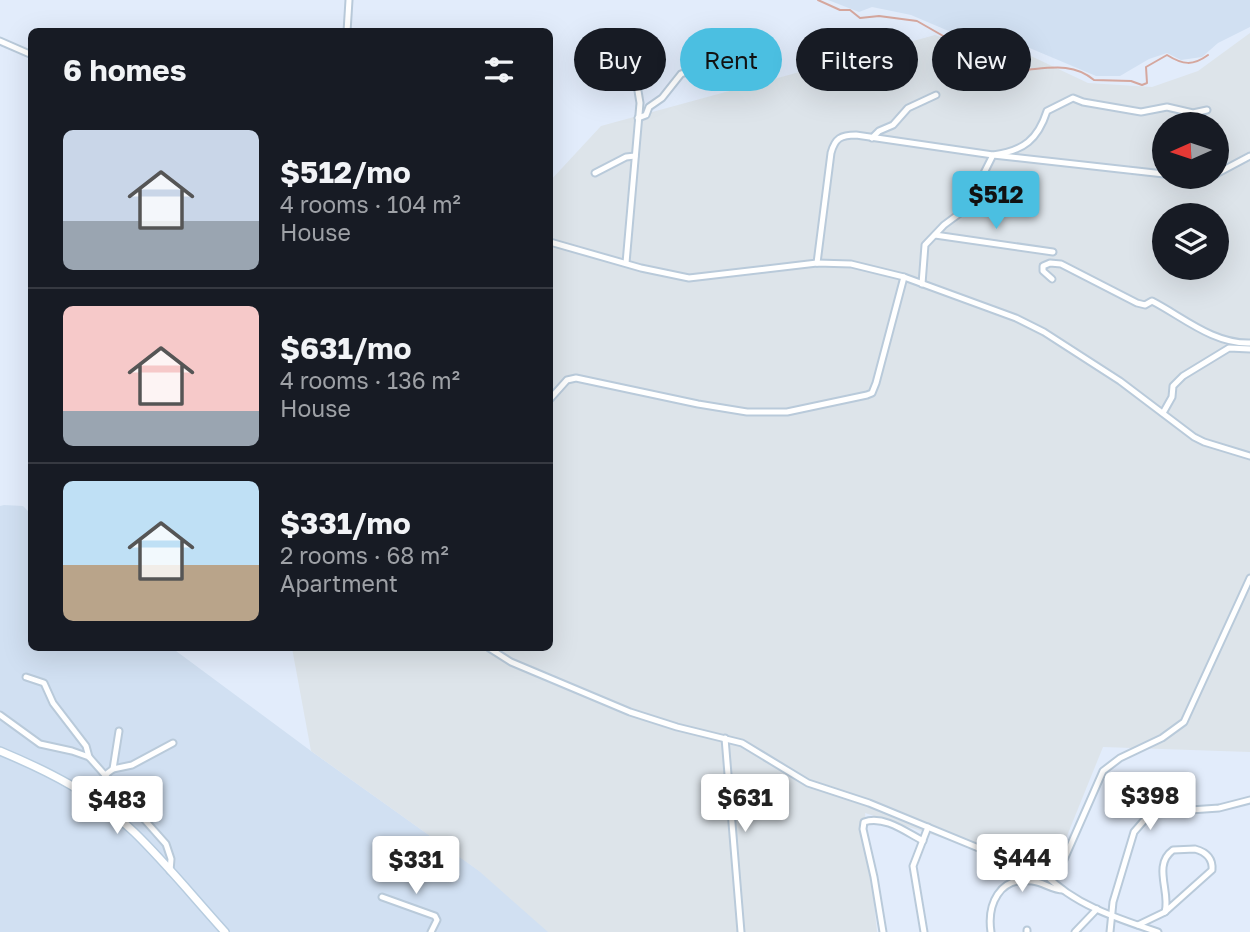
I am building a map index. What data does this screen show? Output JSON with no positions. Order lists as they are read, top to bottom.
{
  "north": "left",
  "page": {
    "chip": [
      "Buy",
      "Rent",
      "Filters",
      "New"
    ],
    "heading": "6 homes",
    "list": [
      {
        "name": "$512/mo",
        "note": "4 rooms · 104 m² · House"
      },
      {
        "name": "$631/mo",
        "note": "4 rooms · 136 m² · House"
      },
      {
        "name": "$331/mo",
        "note": "2 rooms · 68 m² · Apartment"
      }
    ],
    "price": [
      "$512",
      "$398",
      "$631",
      "$483",
      "$444",
      "$331"
    ]
  }
}
